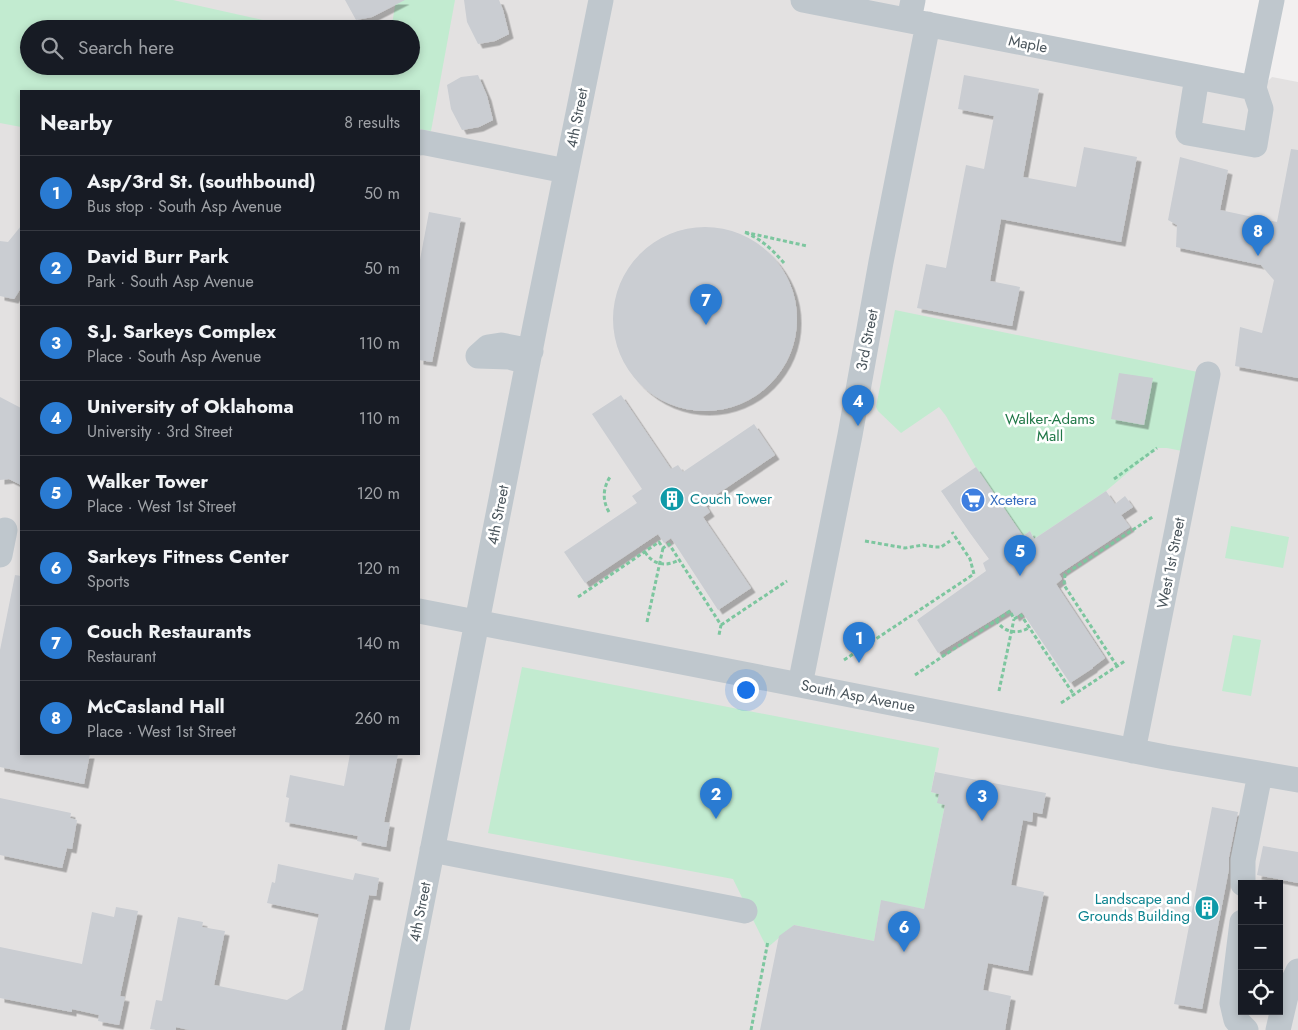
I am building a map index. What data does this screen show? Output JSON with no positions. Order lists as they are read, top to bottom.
{
  "streets": {
    "street": [
      "Maple",
      "4th Street",
      "3rd Street",
      "West 1st Street",
      "South Asp Avenue"
    ]
  },
  "crossings": [
    ["Maple", "3rd Street"],
    ["4th Street", "South Asp Avenue"],
    ["3rd Street", "South Asp Avenue"],
    ["West 1st Street", "South Asp Avenue"]
  ],
  "parks": ["Walker-Adams Mall"],
  "places": {
    "building": ["Couch Tower", "Landscape and Grounds Building"],
    "supermarket": ["Xcetera"]
  },
  "page": {
    "search": "Search here",
    "heading": ["Nearby", "8 results"],
    "list": [
      {
        "mark": "1",
        "name": "Asp/3rd St. (southbound)",
        "note": "Bus stop · South Asp Avenue",
        "value": "50 m"
      },
      {
        "mark": "2",
        "name": "David Burr Park",
        "note": "Park · South Asp Avenue",
        "value": "50 m"
      },
      {
        "mark": "3",
        "name": "S.J. Sarkeys Complex",
        "note": "Place · South Asp Avenue",
        "value": "110 m"
      },
      {
        "mark": "4",
        "name": "University of Oklahoma",
        "note": "University · 3rd Street",
        "value": "110 m"
      },
      {
        "mark": "5",
        "name": "Walker Tower",
        "note": "Place · West 1st Street",
        "value": "120 m"
      },
      {
        "mark": "6",
        "name": "Sarkeys Fitness Center",
        "note": "Sports",
        "value": "120 m"
      },
      {
        "mark": "7",
        "name": "Couch Restaurants",
        "note": "Restaurant",
        "value": "140 m"
      },
      {
        "mark": "8",
        "name": "McCasland Hall",
        "note": "Place · West 1st Street",
        "value": "260 m"
      }
    ],
    "pins": [
      "8",
      "7",
      "4",
      "5",
      "1",
      "2",
      "3",
      "6"
    ],
    "map_buttons": ["+", "−"]
  }
}
